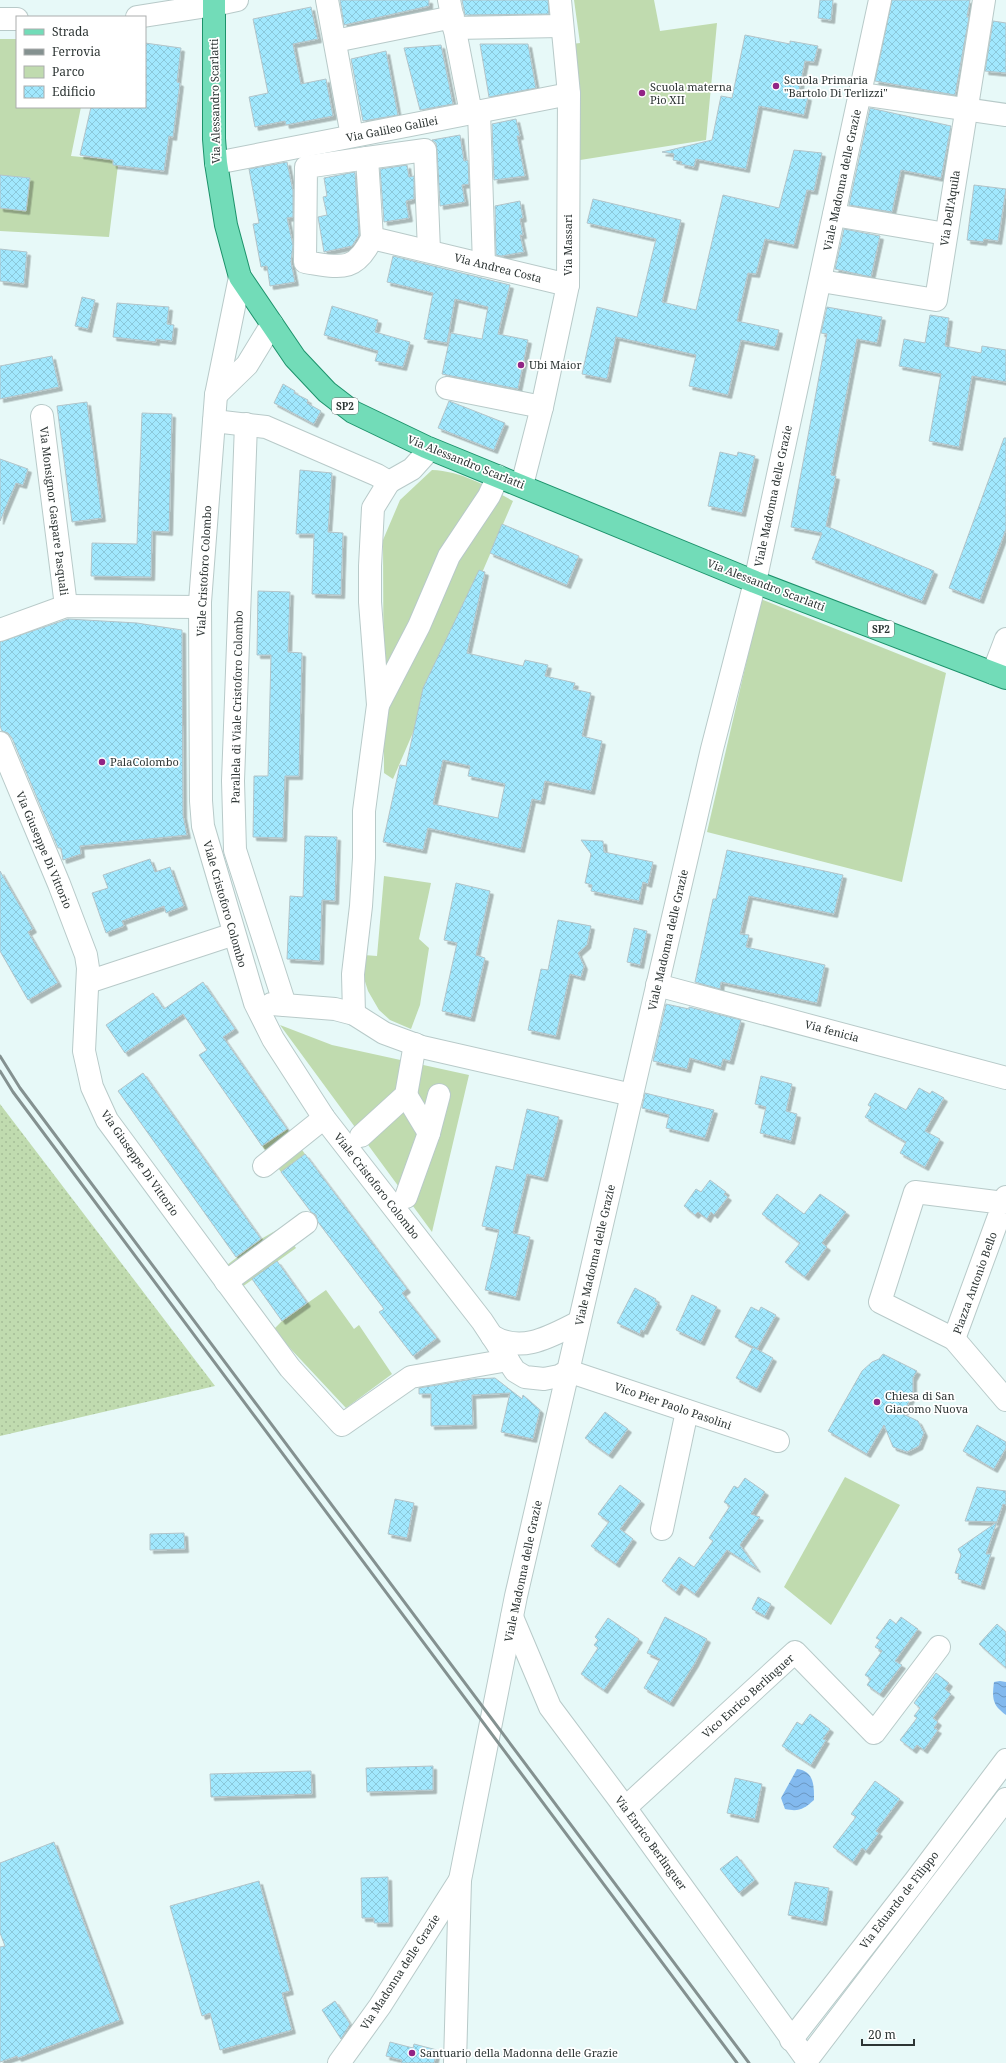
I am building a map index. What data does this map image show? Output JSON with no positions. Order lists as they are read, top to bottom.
{
  "streets": {
    "main road": ["Via Alessandro Scarlatti", "SP2"],
    "street": [
      "Via Galileo Galilei",
      "Viale Madonna delle Grazie",
      "Via Dell'Aquila",
      "Via Massari",
      "Via Andrea Costa",
      "Via Monsignor Gaspare Pasquali",
      "Viale Cristoforo Colombo",
      "Parallela di Viale Cristoforo Colombo",
      "Via Giuseppe Di Vittorio",
      "Via fenicia",
      "Piazza Antonio Bello",
      "Vico Pier Paolo Pasolini",
      "Vico Enrico Berlinguer",
      "Via Enrico Berlinguer",
      "Via Eduardo de Filippo",
      "Via Madonna delle Grazie"
    ]
  },
  "crossings": [
    ["Via Alessandro Scarlatti", "Via Galileo Galilei"],
    ["Via Alessandro Scarlatti", "Viale Madonna delle Grazie"],
    ["Via Alessandro Scarlatti", "Via Massari"],
    ["Via Alessandro Scarlatti", "Viale Cristoforo Colombo"],
    ["Via Galileo Galilei", "Via Massari"],
    ["Viale Madonna delle Grazie", "Via Dell'Aquila"],
    ["Viale Madonna delle Grazie", "Viale Cristoforo Colombo"],
    ["Viale Madonna delle Grazie", "Via fenicia"],
    ["Viale Madonna delle Grazie", "Vico Pier Paolo Pasolini"],
    ["Viale Madonna delle Grazie", "Via Enrico Berlinguer"],
    ["Viale Madonna delle Grazie", "Via Madonna delle Grazie"],
    ["Via Massari", "Via Andrea Costa"],
    ["Viale Cristoforo Colombo", "Via Giuseppe Di Vittorio"],
    ["Vico Enrico Berlinguer", "Via Enrico Berlinguer"],
    ["Via Enrico Berlinguer", "Via Eduardo de Filippo"]
  ],
  "places": [
    "Scuola Primaria \"Bartolo Di Terlizzi\"",
    "Scuola materna Pio XII",
    "Ubi Maior",
    "PalaColombo",
    "Chiesa di San Giacomo Nuova",
    "Santuario della Madonna delle Grazie"
  ],
  "legend": [
    "Strada",
    "Ferrovia",
    "Parco",
    "Edificio"
  ],
  "scale_bar": "20 m"
}
